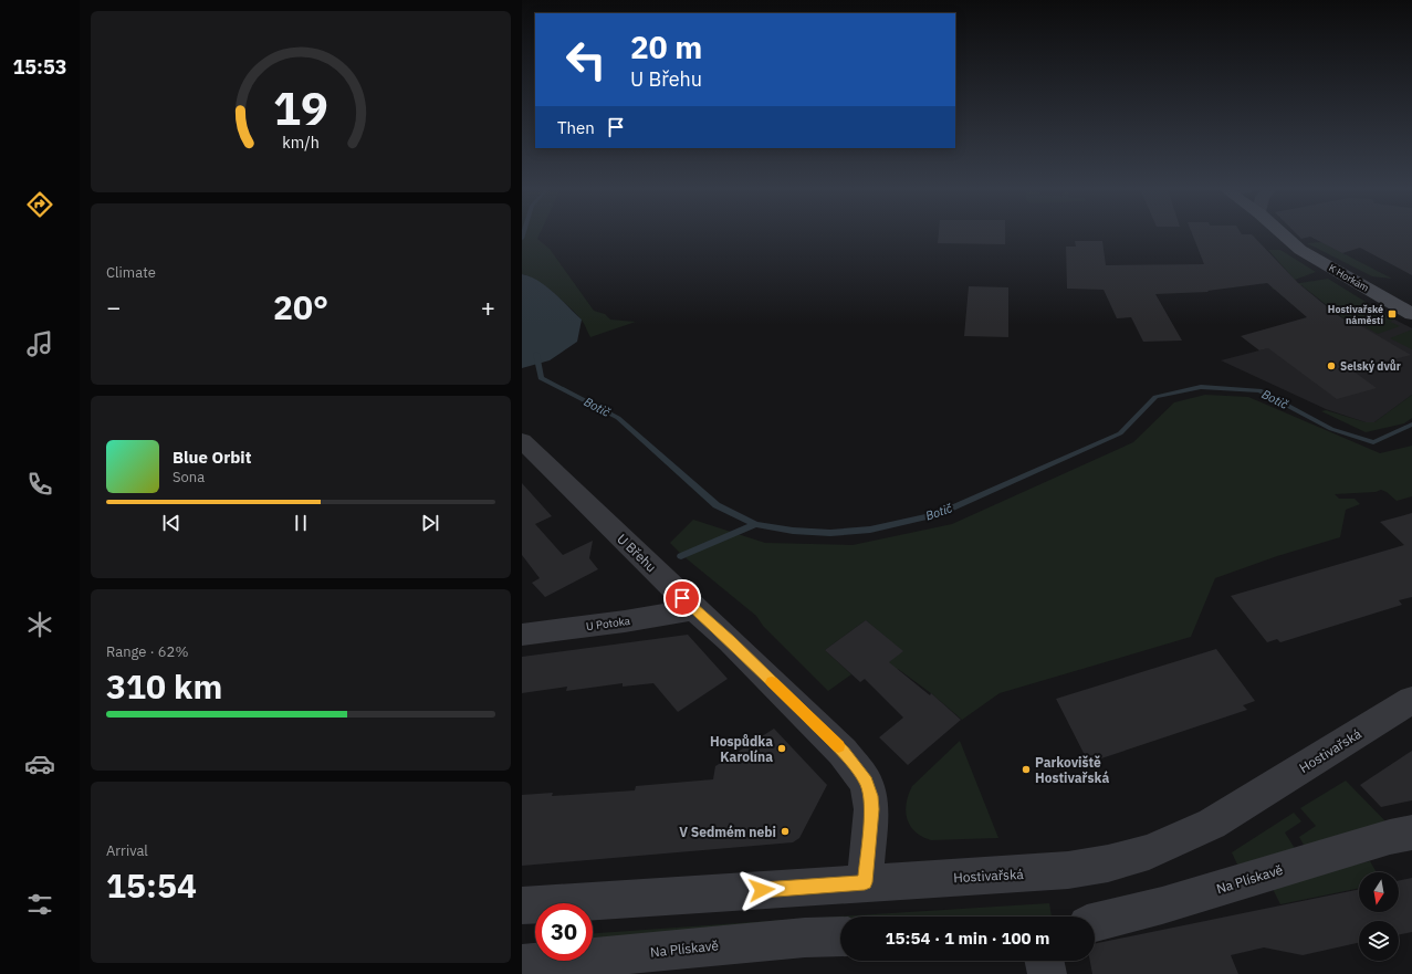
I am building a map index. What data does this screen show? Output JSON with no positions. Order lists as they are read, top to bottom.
{
  "streets": {
    "main road": ["K Horkám"],
    "street": [
      "U Břehu",
      "U Potoka",
      "Hostivařská",
      "Na Plískavě"
    ]
  },
  "crossings": [
    ["U Břehu", "U Potoka"],
    ["U Břehu", "Hostivařská"]
  ],
  "water": ["Botič"],
  "places": {
    "transit": ["Hostivařské náměstí"],
    "other": [
      "Selský dvůr",
      "Hospůdka Karolína",
      "Parkoviště Hostivařská",
      "V Sedmém nebi"
    ]
  },
  "north": "bottom",
  "page": {
    "tabs": "15:53",
    "turn": ["20 m", "U Břehu"],
    "then": "Then",
    "tile": [
      "Climate",
      ["Range · 62%", "310 km"],
      ["Arrival", "15:54"]
    ],
    "heat": ["−", "20°", "+"],
    "song": ["Blue Orbit", "Sona"],
    "limit": "30",
    "trip": "15:54 · 1 min · 100 m",
    "gauge": ["19", "km/h"]
  }
}
